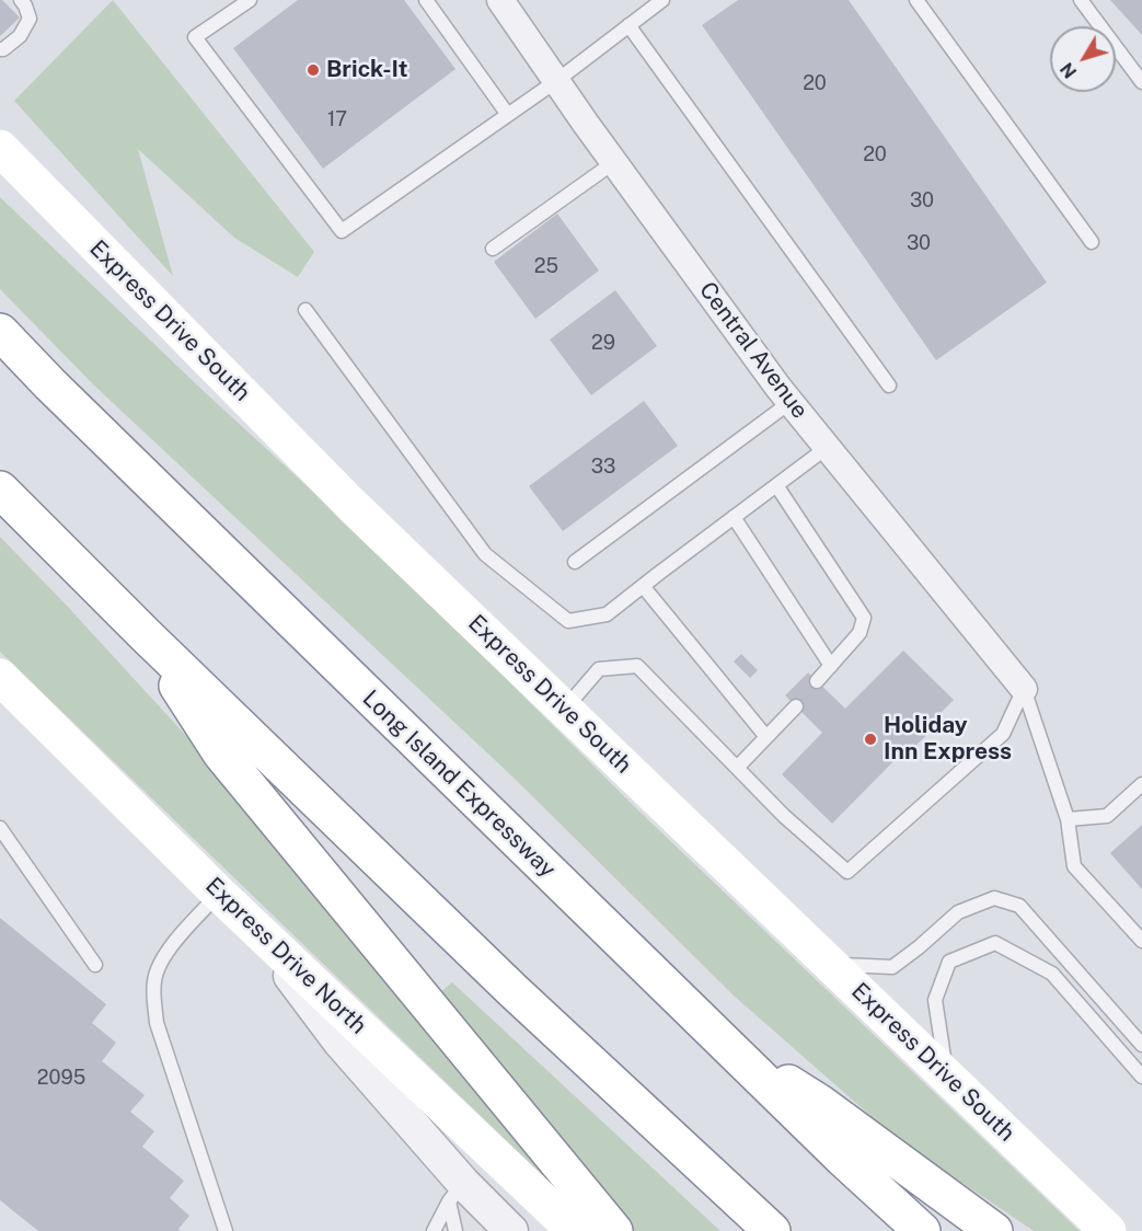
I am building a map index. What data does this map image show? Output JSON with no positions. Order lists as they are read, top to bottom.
{
  "streets": {
    "main road": ["Express Drive South", "Long Island Expressway", "Express Drive North"],
    "street": ["Central Avenue"]
  },
  "places": ["Brick-It", "Holiday Inn Express"],
  "house_numbers": [
    "20",
    "17",
    "20",
    "30",
    "30",
    "25",
    "29",
    "33",
    "2095"
  ],
  "north": "bottom left"
}
